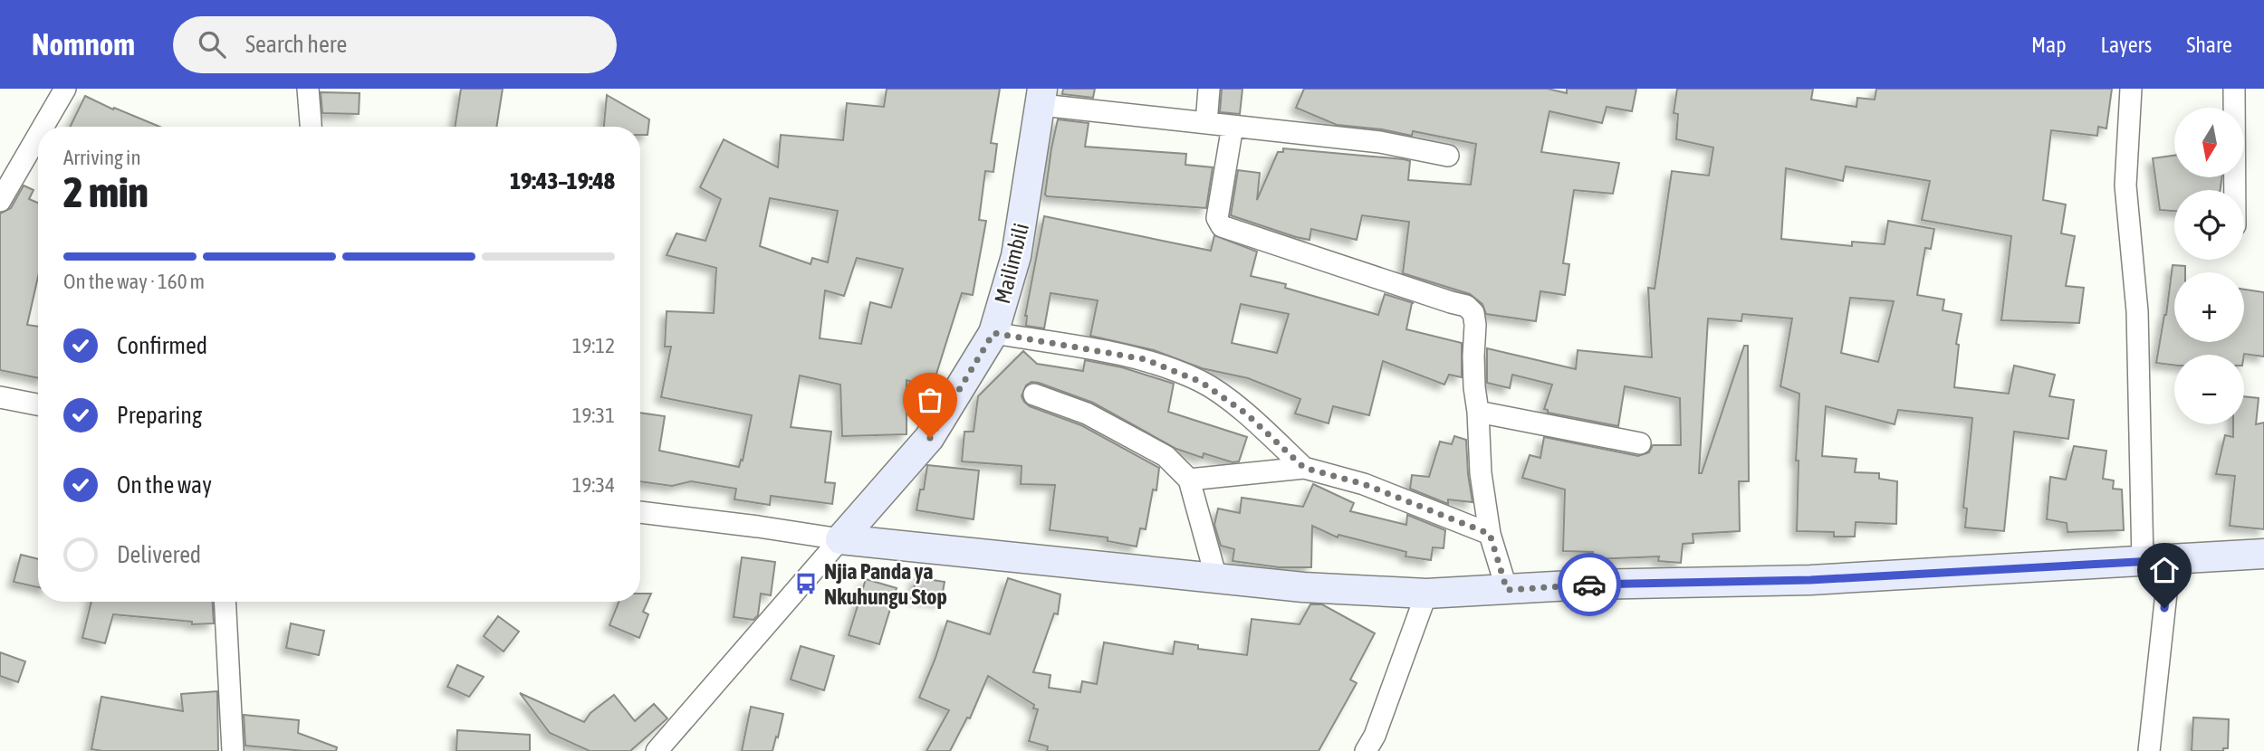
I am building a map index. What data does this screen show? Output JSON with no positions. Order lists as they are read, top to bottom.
{
  "streets": {
    "street": ["Mailimbili"]
  },
  "places": {
    "bus stop": ["Njia Panda ya Nkuhungu Stop"]
  },
  "north": "bottom",
  "page": {
    "header": "Nomnom",
    "search": "Search here",
    "nav": ["Map", "Layers", "Share"],
    "map_buttons": ["+", "−"],
    "heading": ["2 min", "Arriving in", "19:43–19:48"],
    "bar": "On the way · 160 m",
    "list": [
      ["Confirmed", "19:12"],
      ["Preparing", "19:31"],
      ["On the way", "19:34"],
      "Delivered"
    ]
  }
}
